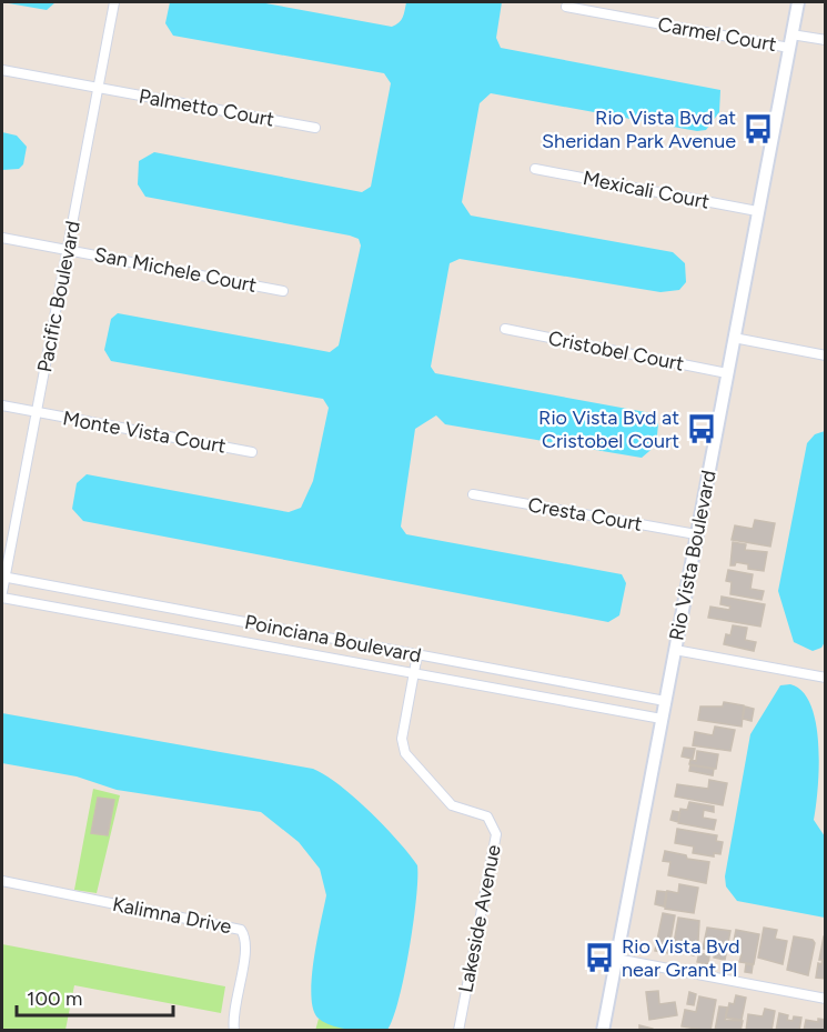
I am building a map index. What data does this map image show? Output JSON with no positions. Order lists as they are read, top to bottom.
{
  "streets": {
    "street": [
      "Carmel Court",
      "Palmetto Court",
      "Mexicali Court",
      "San Michele Court",
      "Pacific Boulevard",
      "Cristobel Court",
      "Monte Vista Court",
      "Cresta Court",
      "Rio Vista Boulevard",
      "Poinciana Boulevard",
      "Kalimna Drive",
      "Lakeside Avenue"
    ]
  },
  "crossings": [
    ["Carmel Court", "Rio Vista Boulevard"],
    ["Palmetto Court", "Pacific Boulevard"],
    ["Mexicali Court", "Rio Vista Boulevard"],
    ["San Michele Court", "Pacific Boulevard"],
    ["Pacific Boulevard", "Monte Vista Court"],
    ["Pacific Boulevard", "Poinciana Boulevard"],
    ["Cristobel Court", "Rio Vista Boulevard"],
    ["Cresta Court", "Rio Vista Boulevard"],
    ["Rio Vista Boulevard", "Poinciana Boulevard"],
    ["Poinciana Boulevard", "Lakeside Avenue"]
  ],
  "places": {
    "bus stop": ["Rio Vista Bvd at Sheridan Park Avenue", "Rio Vista Bvd at Cristobel Court", "Rio Vista Bvd near Grant Pl"]
  },
  "scale_bar": "100 m"
}
